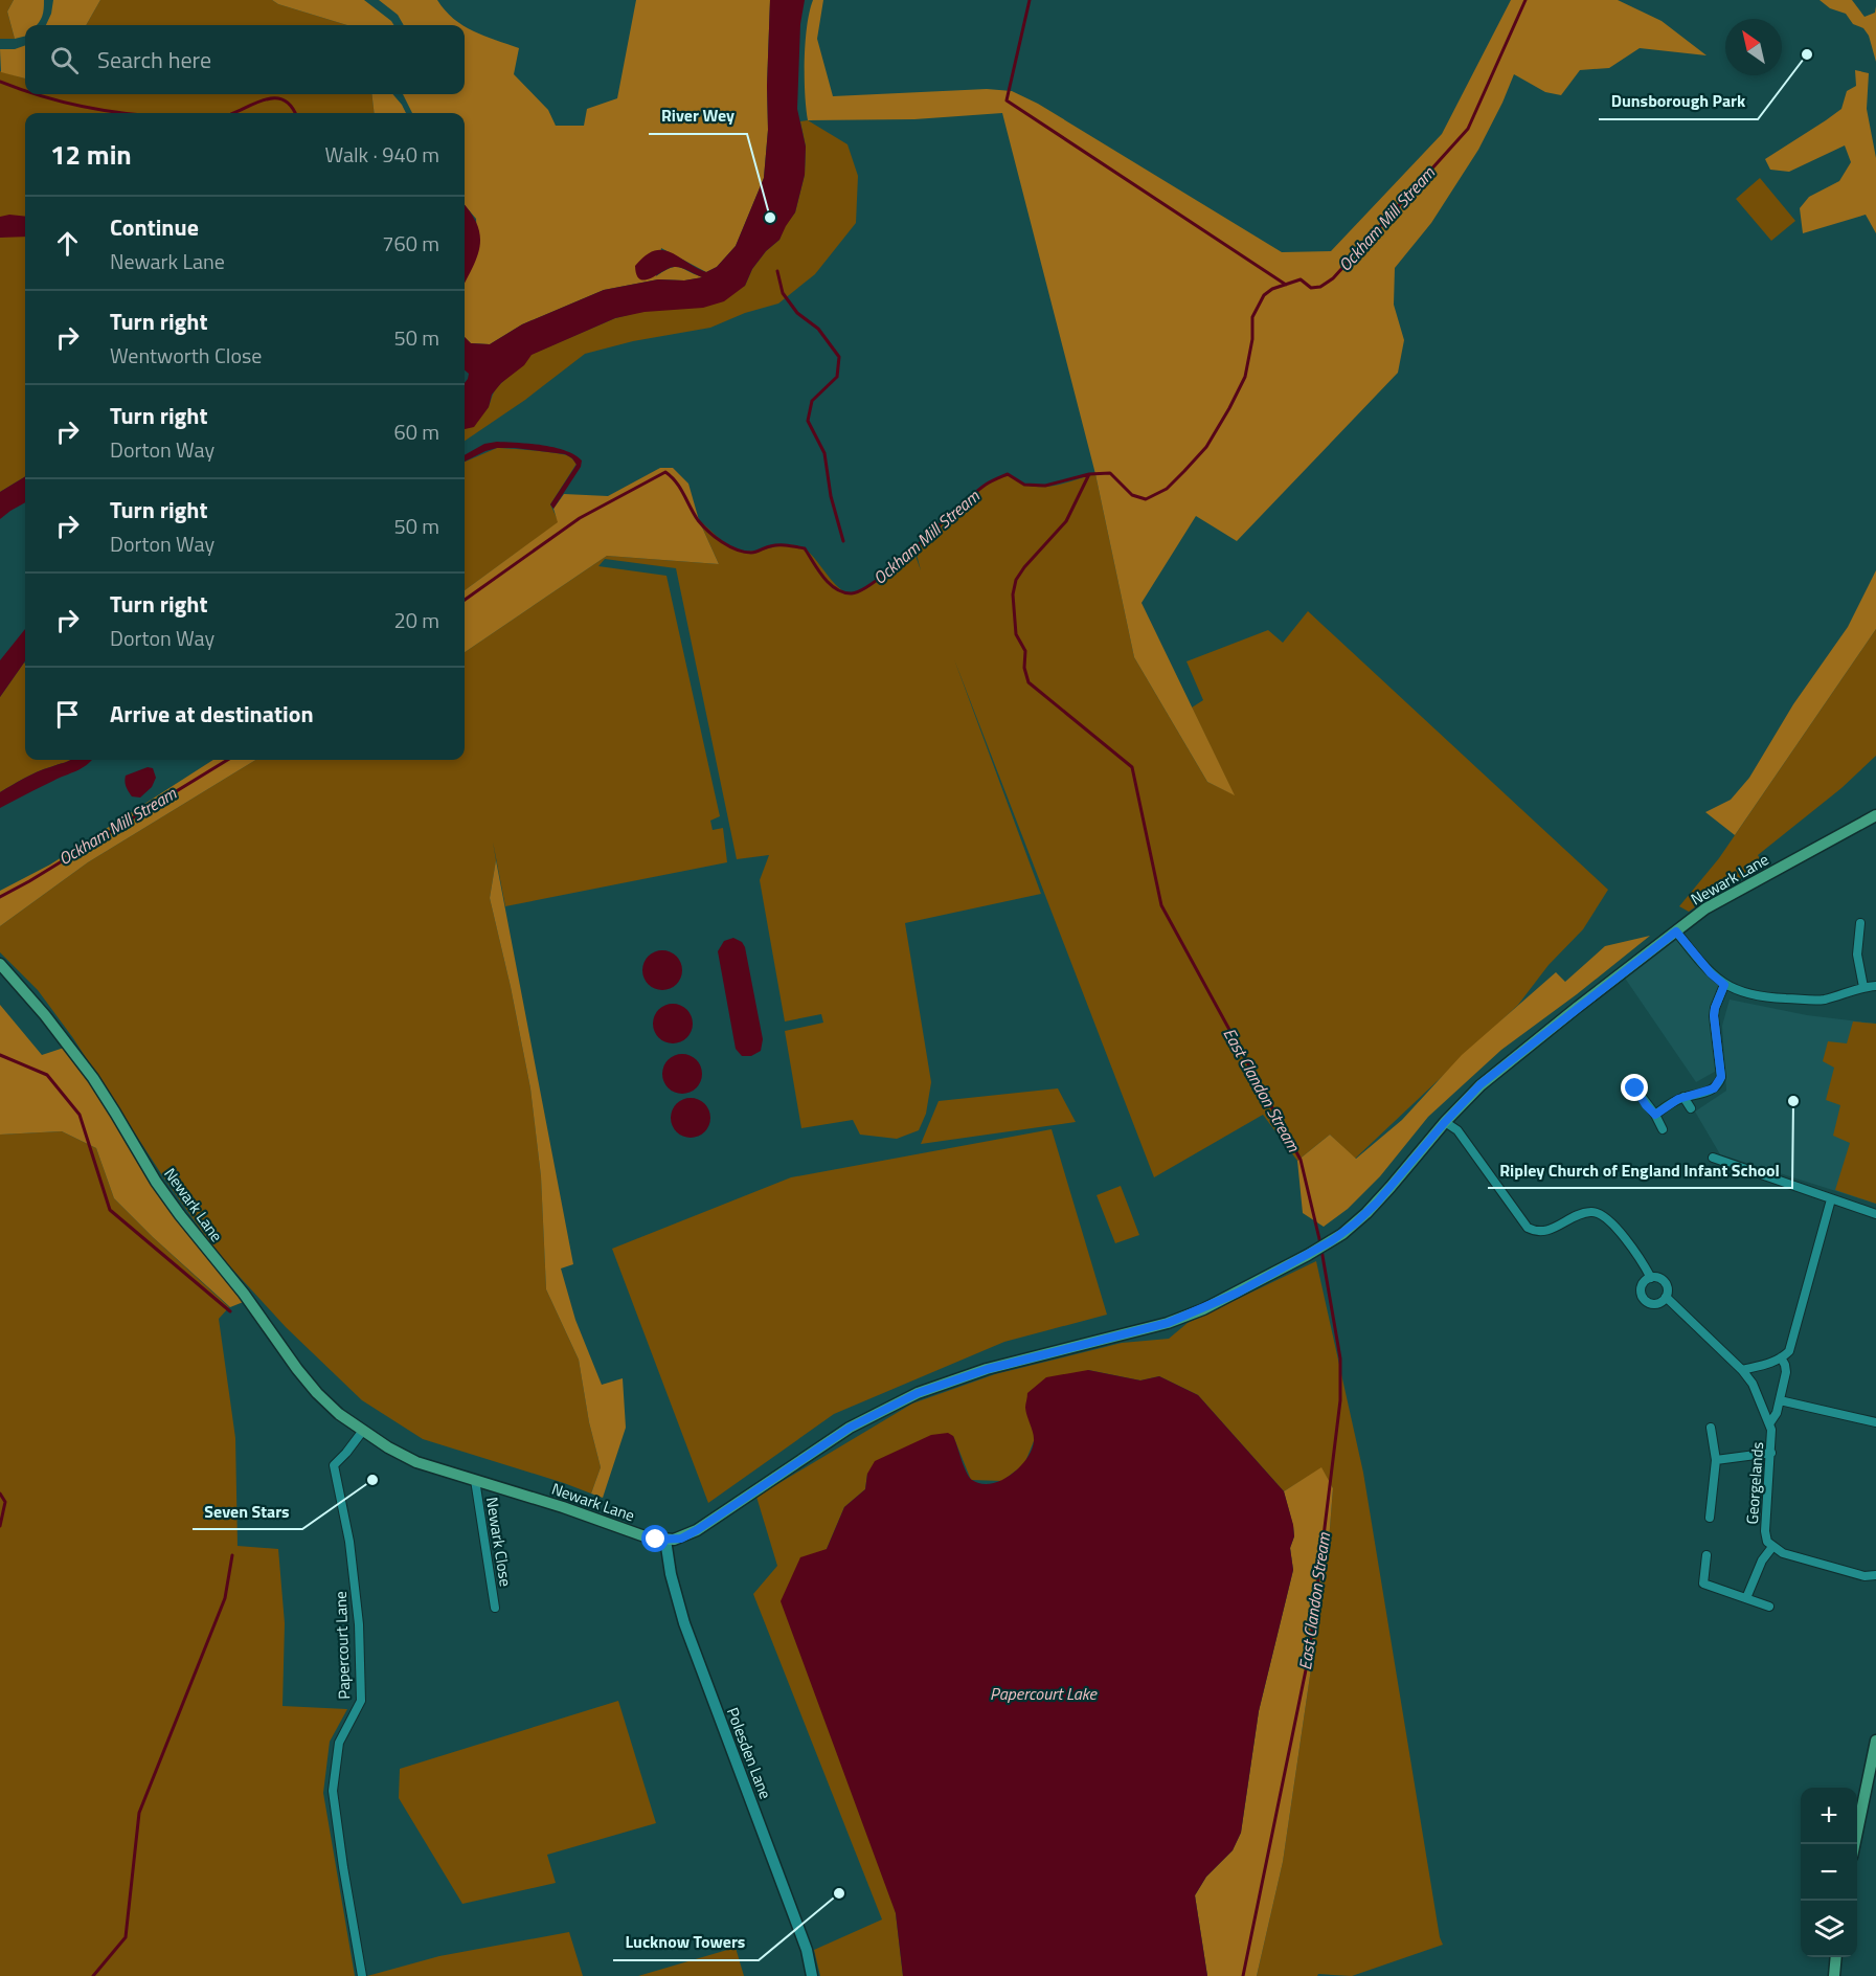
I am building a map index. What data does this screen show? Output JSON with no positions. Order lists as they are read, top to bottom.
{
  "streets": {
    "main road": ["Newark Lane"],
    "street": [
      "Georgelands",
      "Newark Close",
      "Papercourt Lane",
      "Polesden Lane"
    ]
  },
  "crossings": [
    ["Newark Lane", "Georgelands"],
    ["Newark Lane", "Newark Close"],
    ["Newark Lane", "Papercourt Lane"],
    ["Newark Lane", "Polesden Lane"]
  ],
  "water": ["Ockham Mill Stream", "East Clandon Stream", "Papercourt Lake"],
  "places": [
    "Dunsborough Park",
    "River Wey",
    "Ripley Church of England Infant School",
    "Seven Stars",
    "Lucknow Towers"
  ],
  "north": "top left",
  "page": {
    "search": "Search here",
    "heading": ["12 min", "Walk · 940 m"],
    "list": [
      ["Continue", "Newark Lane", "760 m"],
      ["Turn right", "Wentworth Close", "50 m"],
      ["Turn right", "Dorton Way", "60 m"],
      ["Turn right", "Dorton Way", "50 m"],
      ["Turn right", "Dorton Way", "20 m"],
      "Arrive at destination"
    ],
    "map_buttons": ["+", "−"]
  }
}
